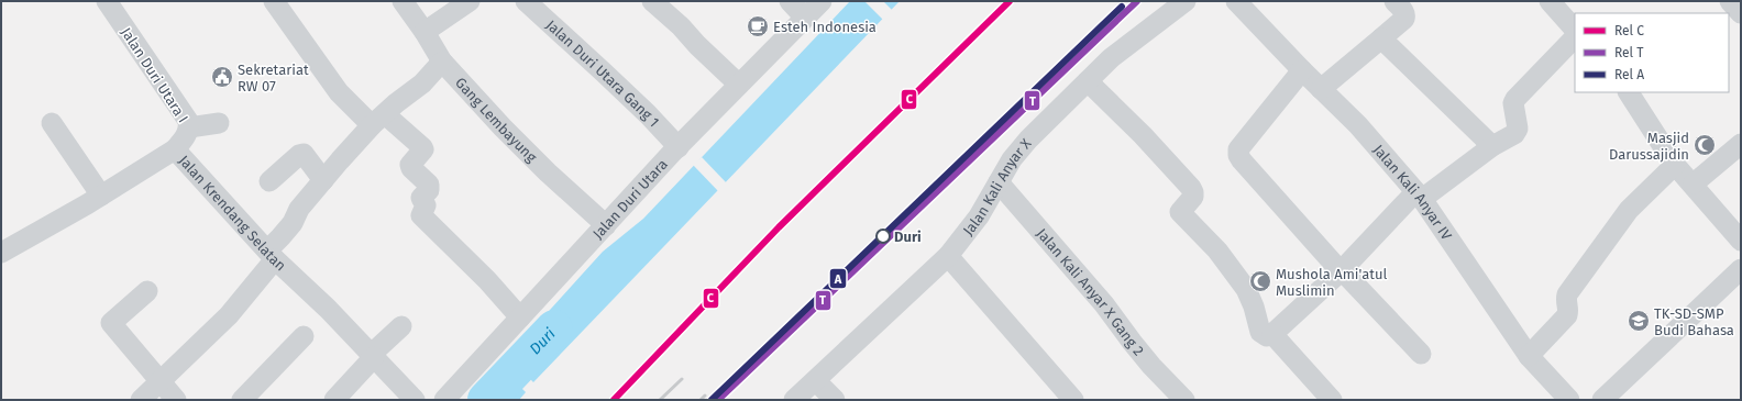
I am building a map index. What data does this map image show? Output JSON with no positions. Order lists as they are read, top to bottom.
{
  "streets": {
    "street": [
      "Jalan Duri Utara Gang 1",
      "Jalan Duri Utara I",
      "Gang Lembayung",
      "Jalan Kali Anyar X",
      "Jalan Kali Anyar IV",
      "Jalan Duri Utara",
      "Jalan Krendang Selatan",
      "Jalan Kali Anyar X Gang 2"
    ]
  },
  "crossings": [
    ["Jalan Duri Utara Gang 1", "Jalan Duri Utara"],
    ["Jalan Duri Utara I", "Jalan Krendang Selatan"],
    ["Gang Lembayung", "Jalan Duri Utara"],
    ["Jalan Kali Anyar X", "Jalan Kali Anyar X Gang 2"]
  ],
  "water": ["Duri"],
  "places": {
    "cafe": ["Esteh Indonesia"],
    "public building": ["Sekretariat RW 07"],
    "mosque": ["Masjid Darussajidin", "Mushola Ami'atul Muslimin"],
    "other": ["Duri"],
    "school or university": ["TK-SD-SMP Budi Bahasa"]
  },
  "lines": ["rail line C", "rail line T", "rail line A"],
  "legend": ["Rel C", "Rel T", "Rel A"]
}
